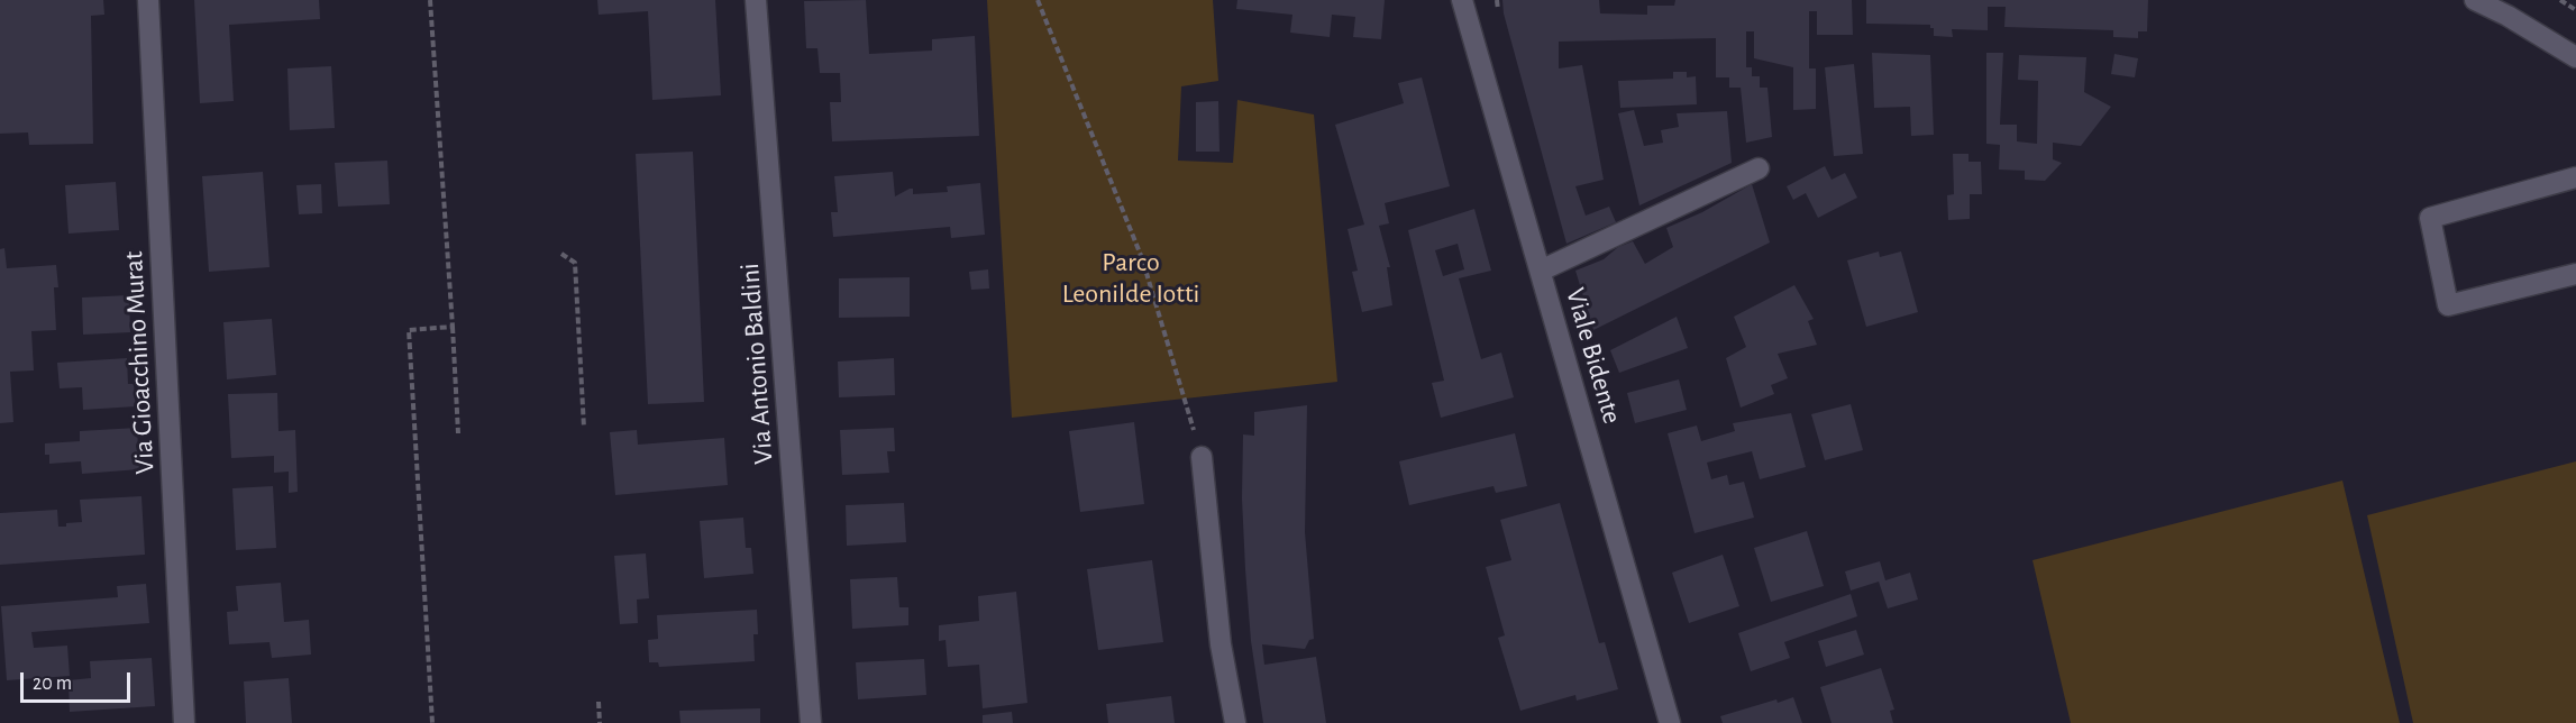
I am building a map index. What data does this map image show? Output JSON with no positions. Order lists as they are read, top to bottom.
{
  "streets": {
    "street": ["Viale Bidente", "Via Gioacchino Murat", "Via Antonio Baldini"]
  },
  "parks": ["Parco Leonilde Iotti"],
  "scale_bar": "20 m"
}
